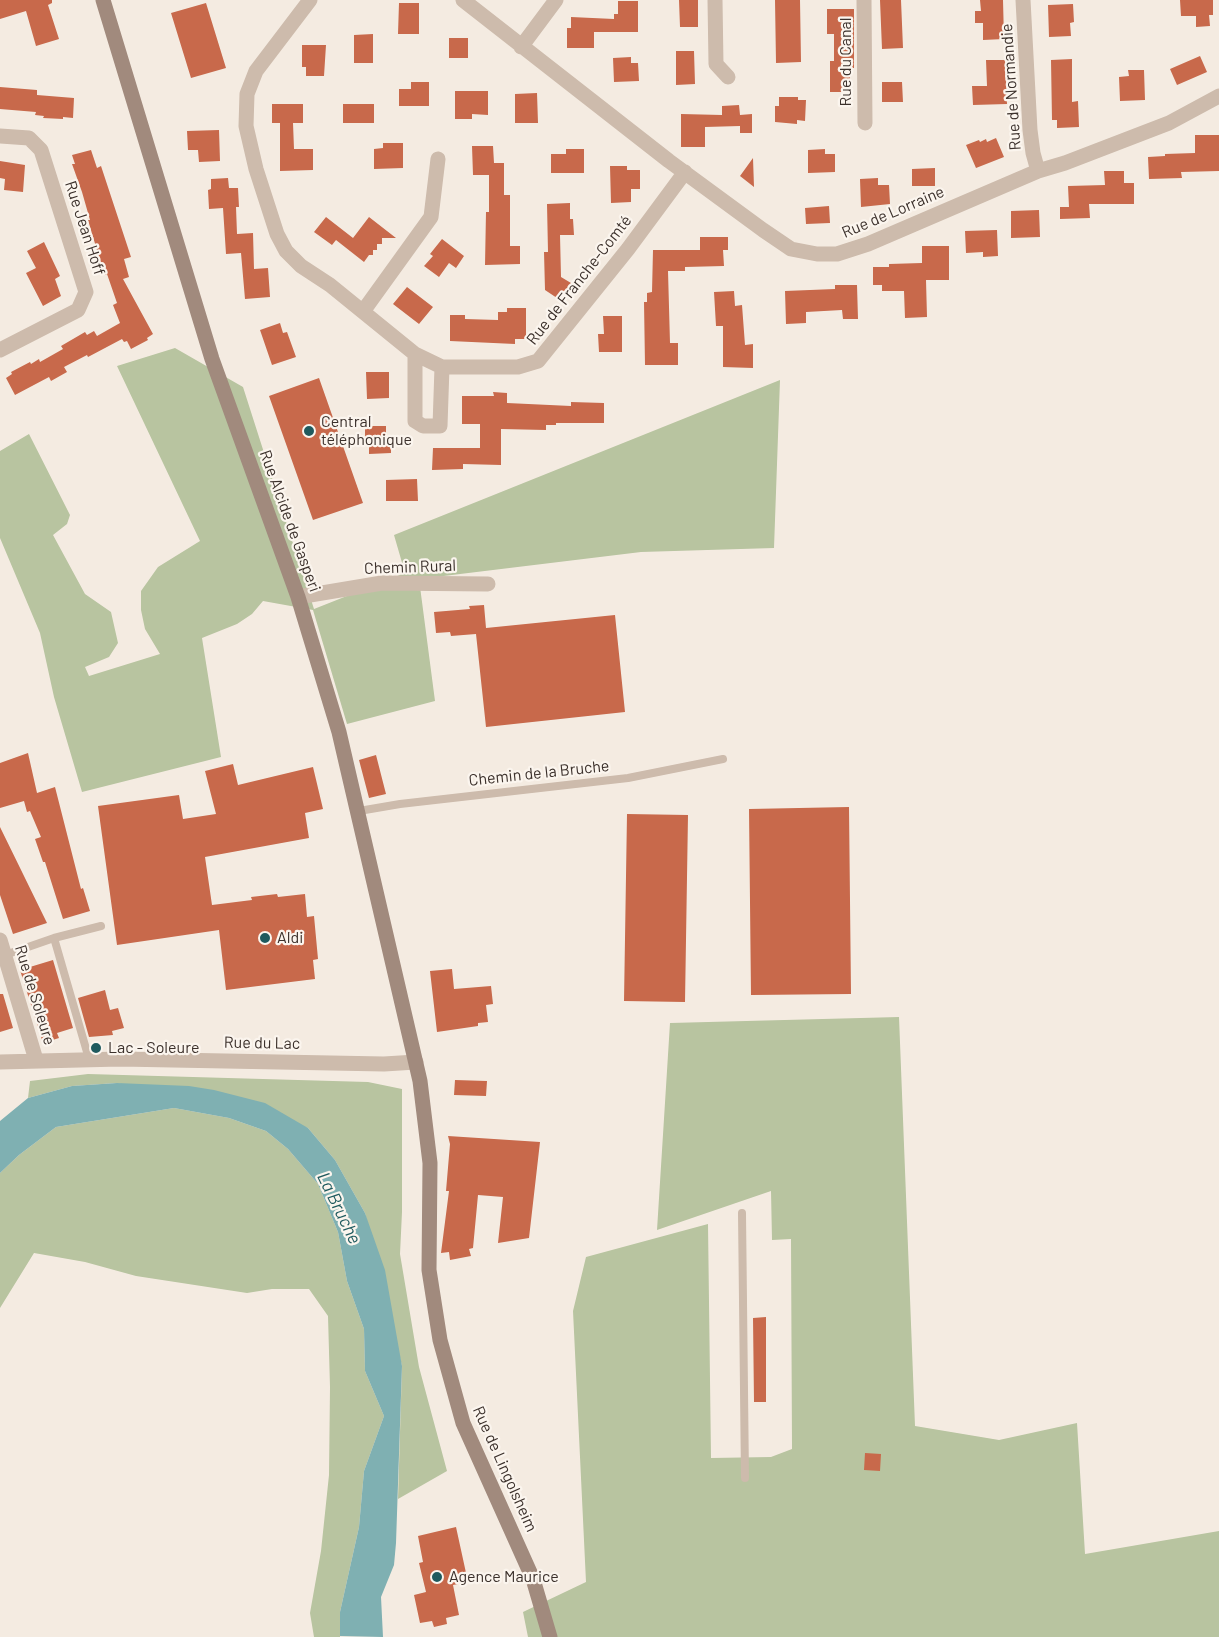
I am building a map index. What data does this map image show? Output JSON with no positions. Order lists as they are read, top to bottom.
{
  "streets": {
    "main road": ["Rue Alcide de Gasperi", "Rue de Lingolsheim"],
    "street": [
      "Rue du Canal",
      "Rue de Normandie",
      "Rue de Lorraine",
      "Rue Jean Hoff",
      "Rue de Franche-Comté",
      "Chemin Rural",
      "Rue de Soleure",
      "Rue du Lac"
    ],
    "lane": ["Chemin de la Bruche"]
  },
  "crossings": [
    ["Rue de Normandie", "Rue de Lorraine"],
    ["Rue de Lorraine", "Rue de Franche-Comté"],
    ["Rue Alcide de Gasperi", "Chemin Rural"],
    ["Rue Alcide de Gasperi", "Chemin de la Bruche"],
    ["Rue Alcide de Gasperi", "Rue du Lac"],
    ["Rue Alcide de Gasperi", "Rue de Lingolsheim"],
    ["Rue de Soleure", "Rue du Lac"],
    ["Rue du Lac", "Rue de Lingolsheim"]
  ],
  "water": ["La Bruche"],
  "places": [
    "Central téléphonique",
    "Aldi",
    "Lac - Soleure",
    "Agence Maurice"
  ]
}
